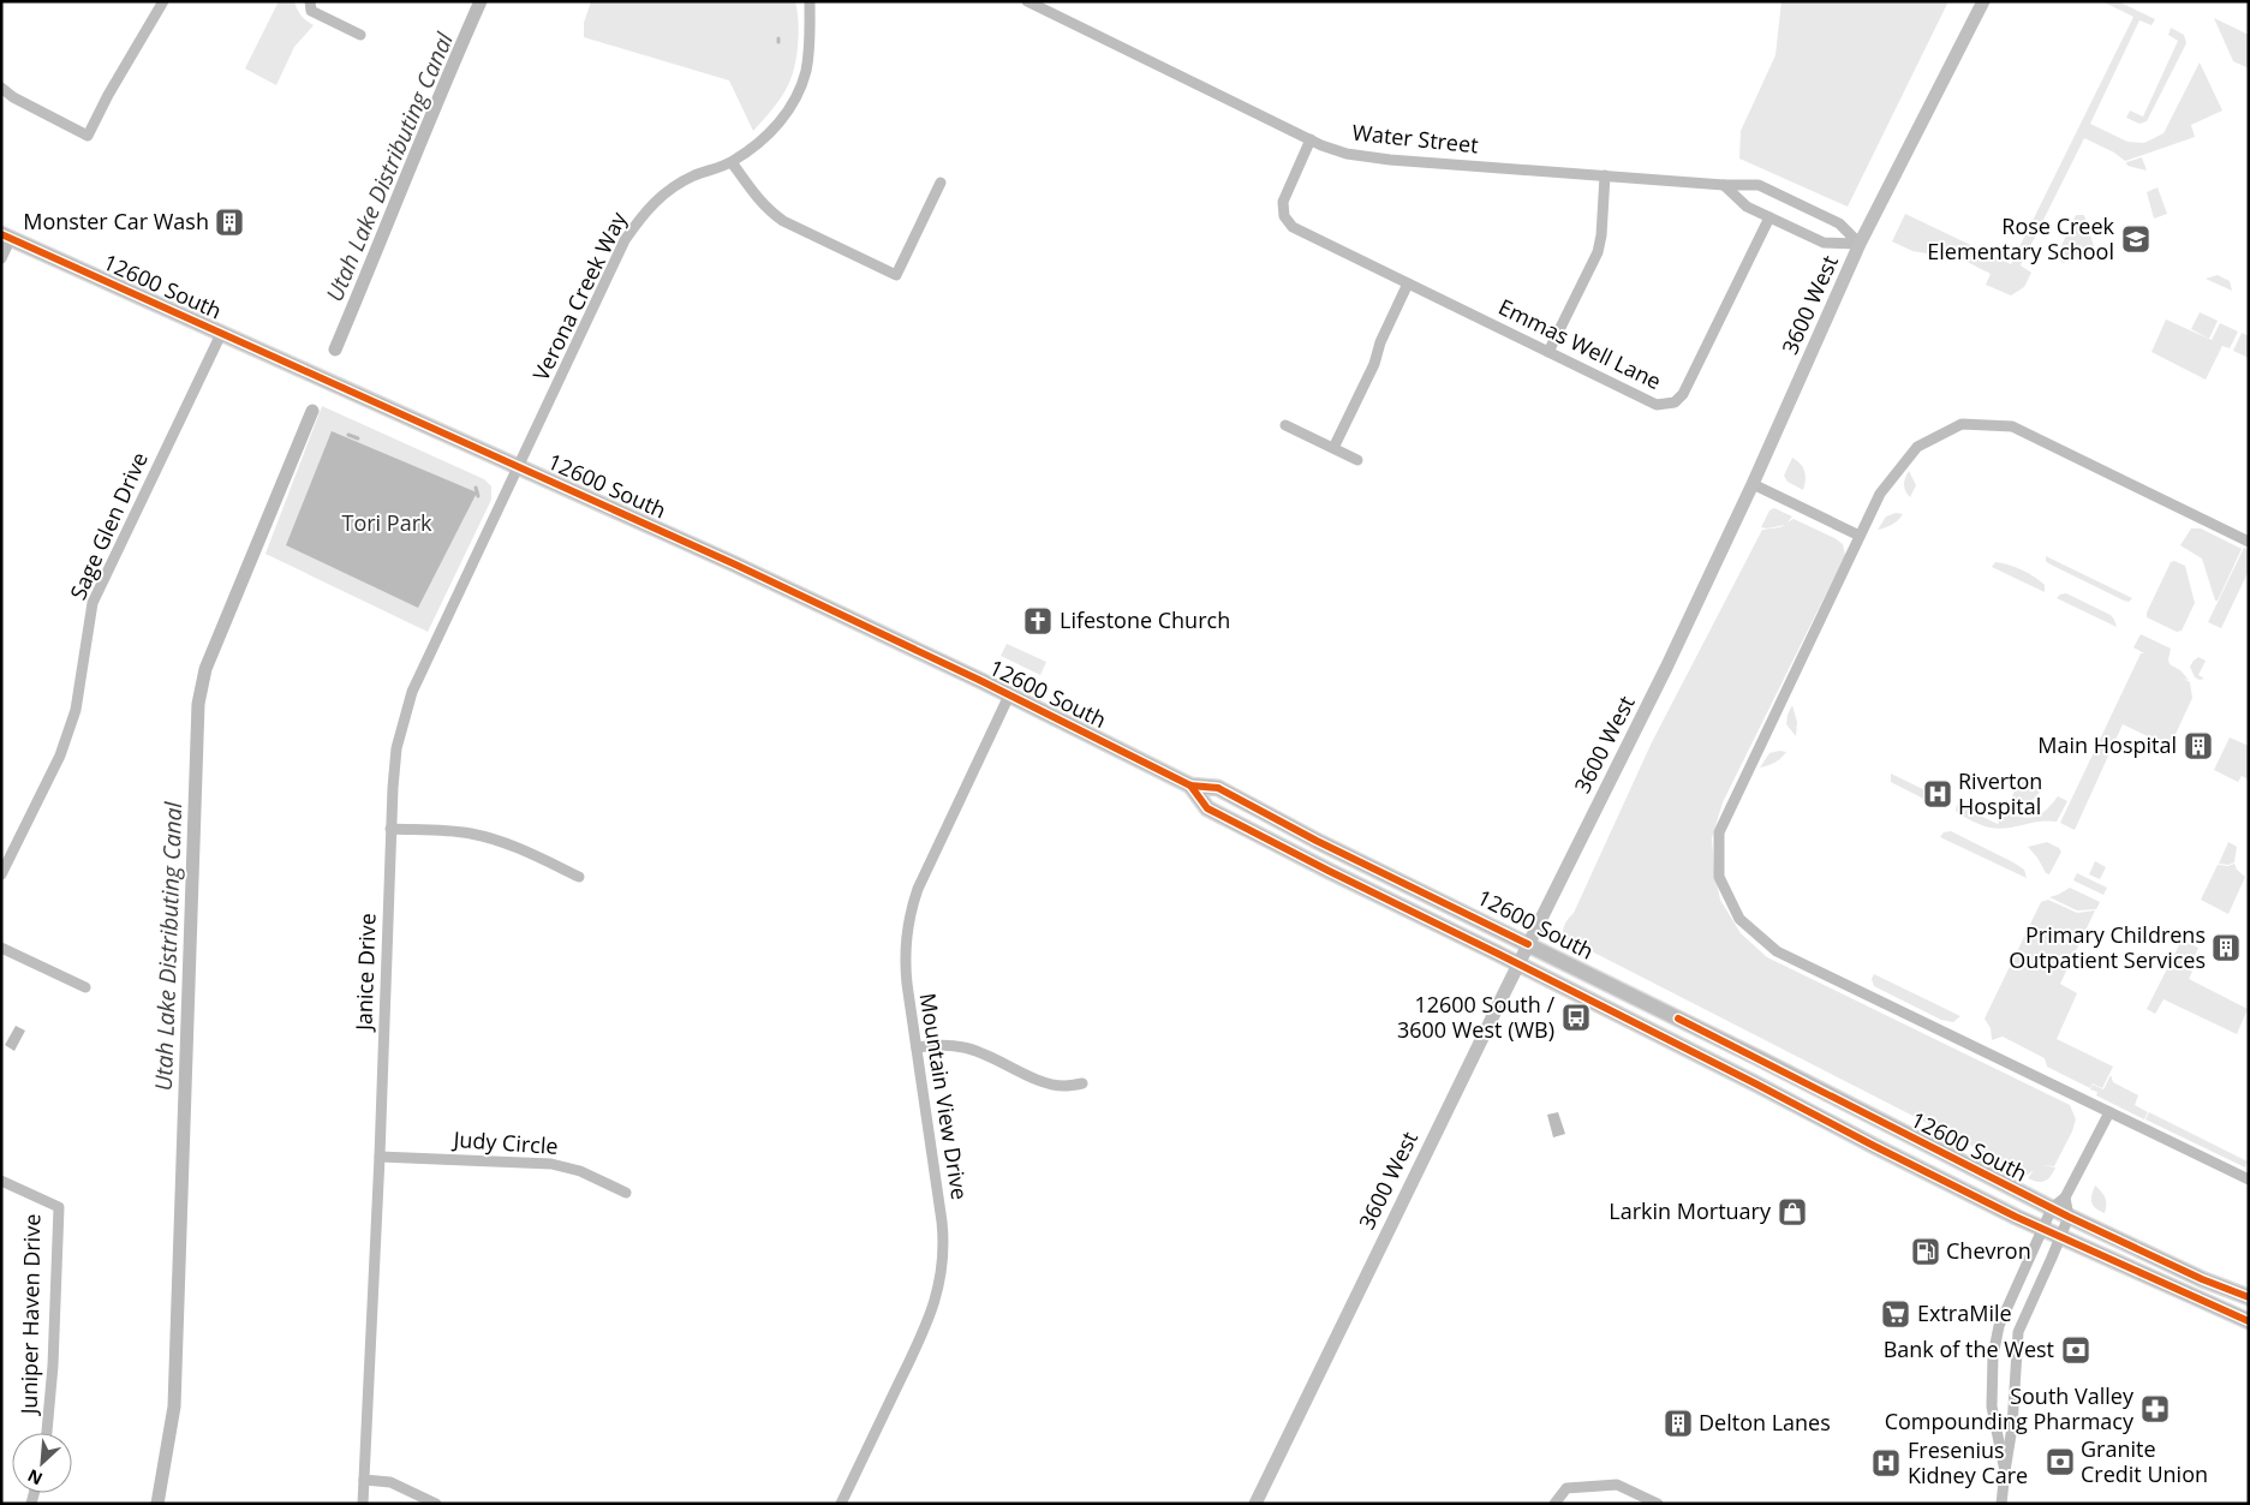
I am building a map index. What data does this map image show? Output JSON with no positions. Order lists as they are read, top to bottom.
{
  "streets": {
    "main road": ["12600 South", "3600 West"],
    "street": [
      "Water Street",
      "Verona Creek Way",
      "Emmas Well Lane",
      "Sage Glen Drive",
      "Janice Drive",
      "Mountain View Drive",
      "Judy Circle",
      "Juniper Haven Drive"
    ]
  },
  "crossings": [
    ["Water Street", "3600 West"],
    ["Water Street", "Emmas Well Lane"],
    ["12600 South", "Verona Creek Way"],
    ["12600 South", "3600 West"],
    ["12600 South", "Sage Glen Drive"],
    ["12600 South", "Janice Drive"],
    ["12600 South", "Mountain View Drive"],
    ["Verona Creek Way", "Janice Drive"],
    ["Janice Drive", "Judy Circle"]
  ],
  "water": ["Utah Lake Distributing Canal"],
  "parks": ["Tori Park"],
  "places": {
    "building": [
      "Monster Car Wash",
      "Main Hospital",
      "Primary Childrens Outpatient Services",
      "Delton Lanes"
    ],
    "school or university": ["Rose Creek Elementary School"],
    "church": ["Lifestone Church"],
    "hospital": ["Riverton Hospital", "Fresenius Kidney Care"],
    "bus stop": ["12600 South / 3600 West (WB)"],
    "shop": ["Larkin Mortuary"],
    "fuel station": ["Chevron"],
    "supermarket": ["ExtraMile"],
    "bank": ["Bank of the West", "Granite Credit Union"],
    "pharmacy": ["South Valley Compounding Pharmacy"]
  },
  "north": "bottom left"
}
